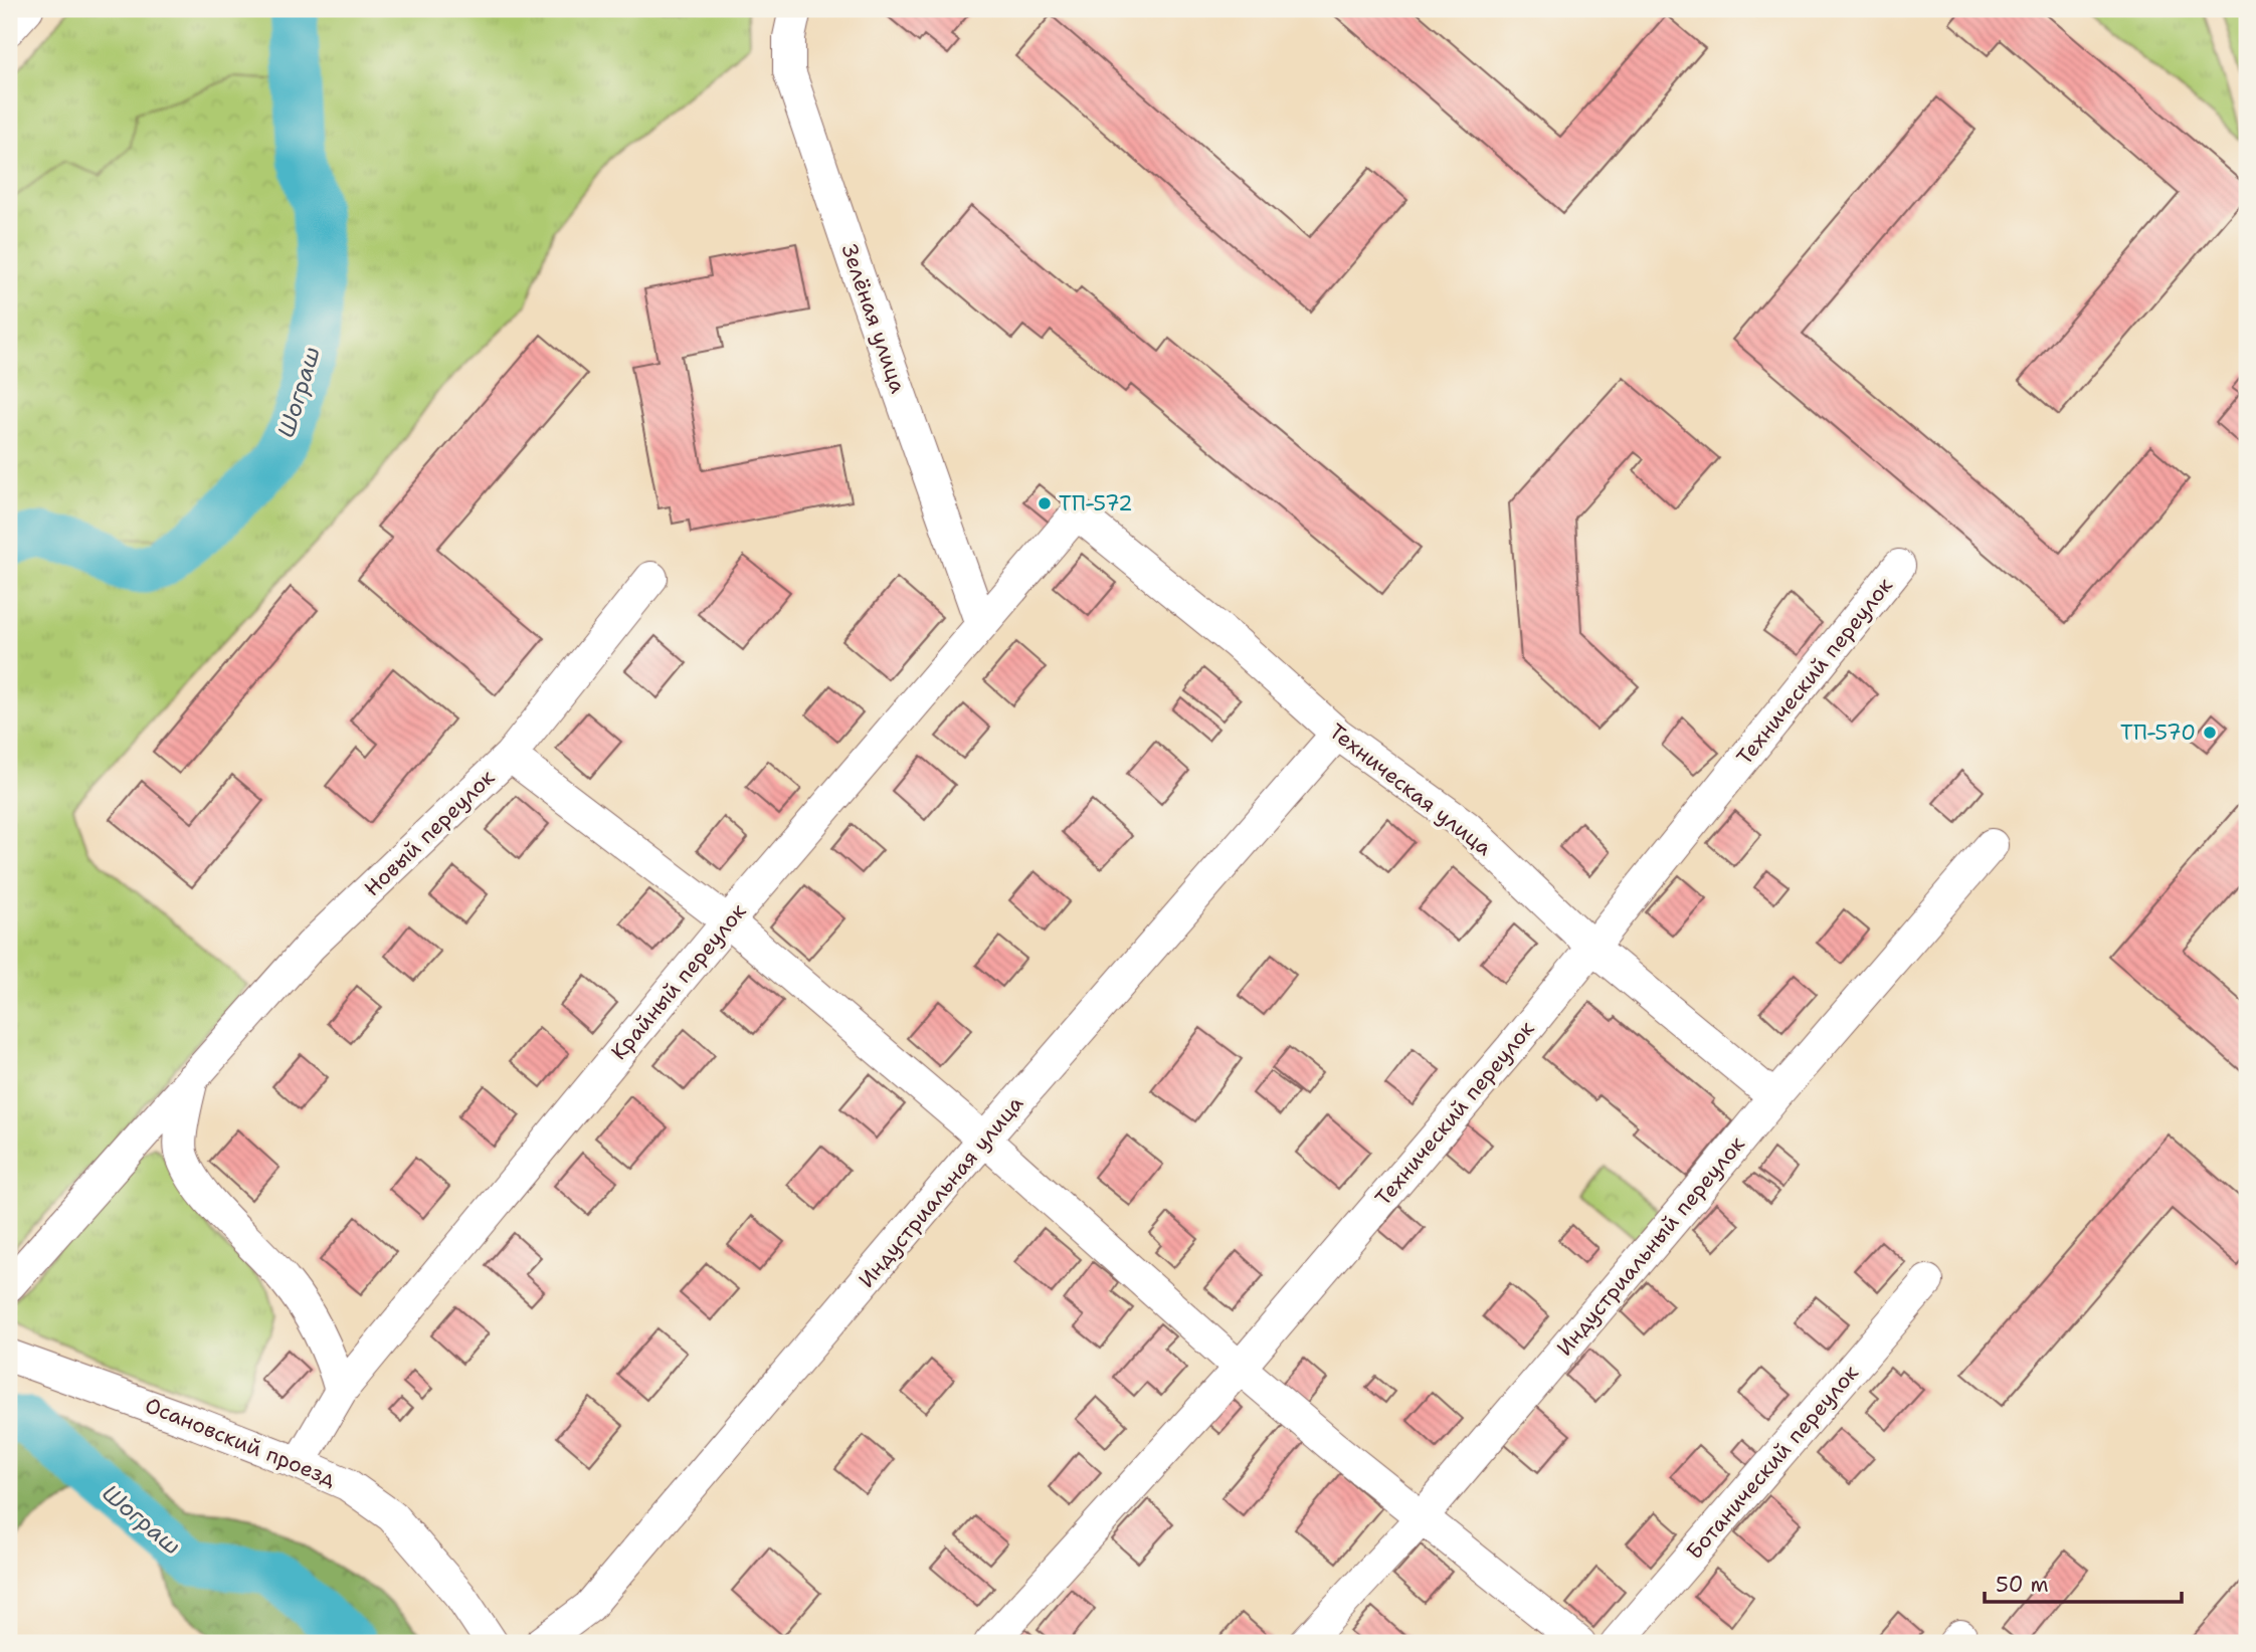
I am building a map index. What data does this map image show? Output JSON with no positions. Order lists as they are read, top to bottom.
{
  "streets": {
    "street": [
      "Зелёная улица",
      "Технический переулок",
      "Техническая улица",
      "Новый переулок",
      "Крайный переулок",
      "Индустриальная улица",
      "Индустриальный переулок",
      "Осановский проезд",
      "Ботанический переулок"
    ]
  },
  "crossings": [
    ["Зелёная улица", "Крайный переулок"],
    ["Технический переулок", "Техническая улица"],
    ["Техническая улица", "Крайный переулок"],
    ["Техническая улица", "Индустриальная улица"],
    ["Техническая улица", "Индустриальный переулок"],
    ["Крайный переулок", "Осановский проезд"]
  ],
  "water": ["Шограш"],
  "places": ["ТП-572", "ТП-570"],
  "scale_bar": "50 m"
}
